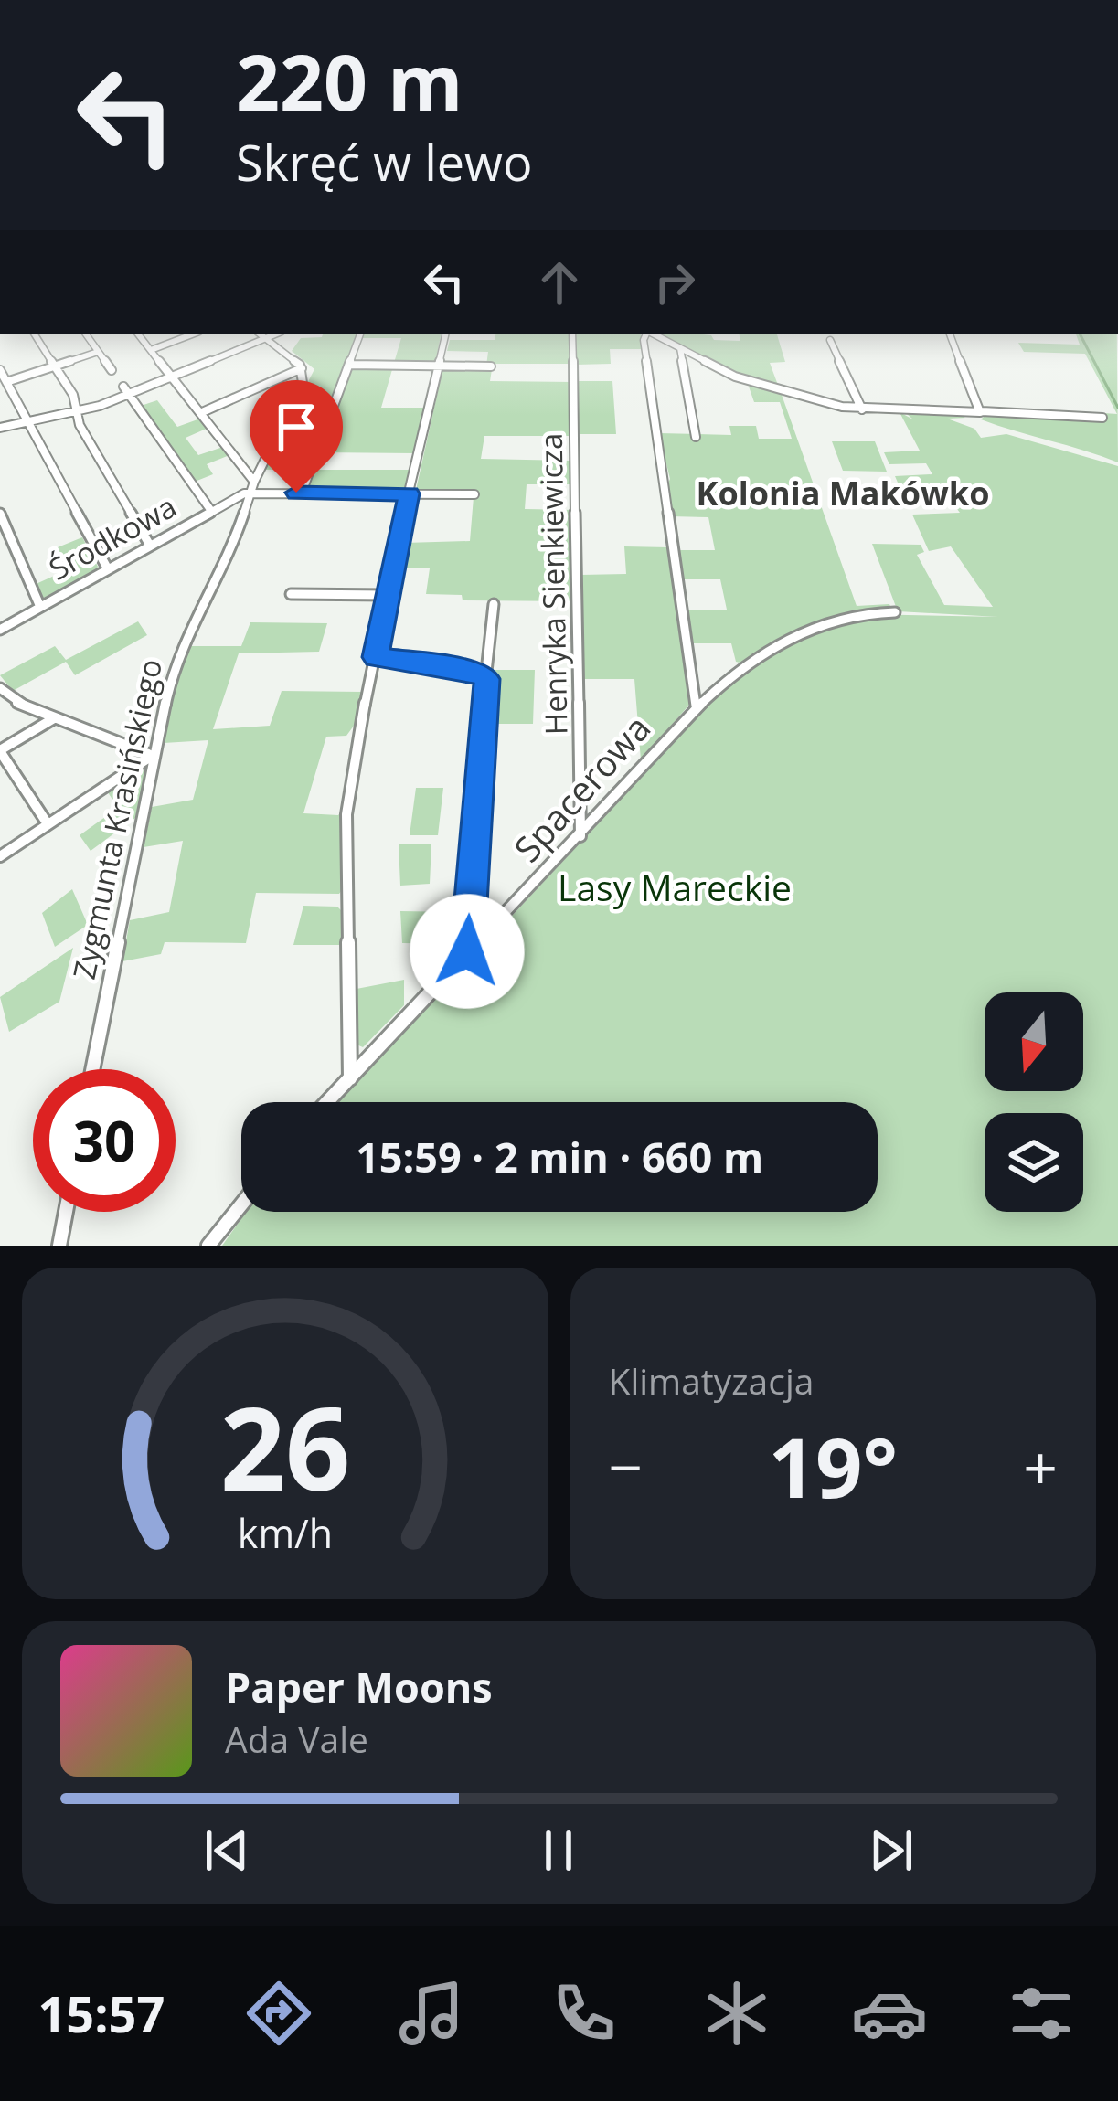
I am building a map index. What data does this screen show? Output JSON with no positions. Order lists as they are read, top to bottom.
{
  "streets": {
    "street": [
      "Środkowa",
      "Henryka Sienkiewicza",
      "Spacerowa",
      "Zygmunta Krasińskiego"
    ]
  },
  "crossings": [
    ["Środkowa", "Zygmunta Krasińskiego"],
    ["Henryka Sienkiewicza", "Spacerowa"]
  ],
  "districts": ["Kolonia Makówko"],
  "parks": ["Lasy Mareckie"],
  "north": "bottom",
  "page": {
    "turn": ["220 m", "Skręć w lewo"],
    "limit": "30",
    "trip": "15:59 · 2 min · 660 m",
    "tile": "Klimatyzacja",
    "heat": ["−", "19°", "+"],
    "song": ["Paper Moons", "Ada Vale"],
    "tabs": "15:57",
    "gauge": ["26", "km/h"]
  }
}
